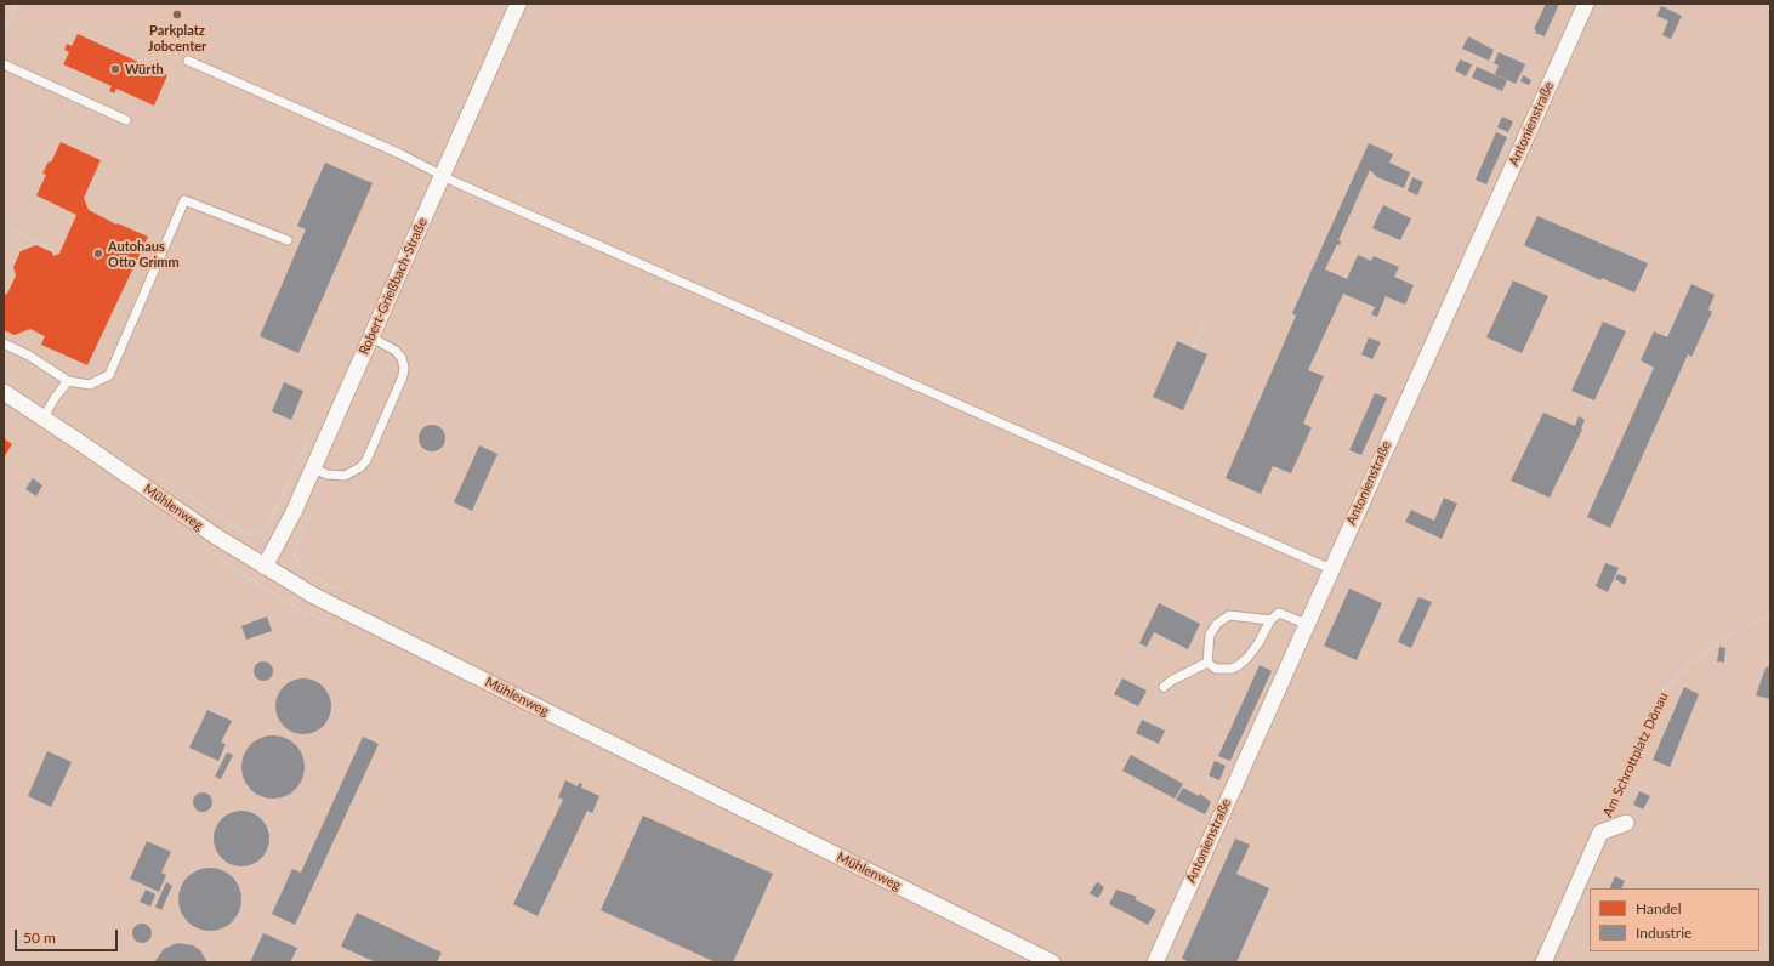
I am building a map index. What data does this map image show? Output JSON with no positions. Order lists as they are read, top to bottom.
{
  "streets": {
    "street": ["Antonienstraße", "Robert-Grießbach-Straße", "Mühlenweg"],
    "path": ["Am Schrottplatz Dönau"]
  },
  "crossings": [
    ["Robert-Grießbach-Straße", "Mühlenweg"]
  ],
  "places": ["Parkplatz Jobcenter", "Würth", "Autohaus Otto Grimm"],
  "legend": ["Handel", "Industrie"],
  "scale_bar": "50 m"
}
